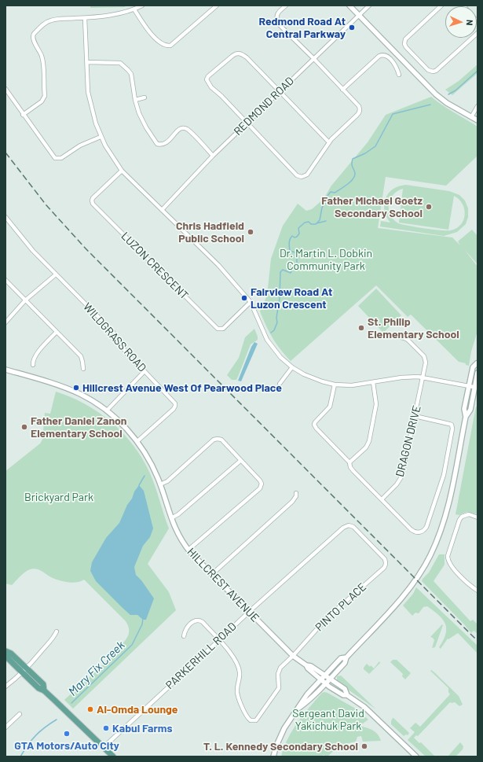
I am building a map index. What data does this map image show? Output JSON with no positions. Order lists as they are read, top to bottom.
{
  "streets": {
    "street": [
      "REDMOND ROAD",
      "LUZON CRESCENT",
      "WILDGRASS ROAD",
      "DRAGON DRIVE",
      "HILLCREST AVENUE",
      "PINTO PLACE",
      "PARKERHILL ROAD"
    ]
  },
  "crossings": [
    ["WILDGRASS ROAD", "HILLCREST AVENUE"],
    ["HILLCREST AVENUE", "PINTO PLACE"],
    ["HILLCREST AVENUE", "PARKERHILL ROAD"],
    ["PINTO PLACE", "PARKERHILL ROAD"]
  ],
  "water": ["Mary Fix Creek"],
  "parks": ["Dr. Martin L. Dobkin Community Park", "Brickyard Park", "Sergeant David Yakichuk Park"],
  "places": [
    "Redmond Road At Central Parkway",
    "Father Michael Goetz Secondary School",
    "Chris Hadfield Public School",
    "Fairview Road At Luzon Crescent",
    "St. Philip Elementary School",
    "Hillcrest Avenue West Of Pearwood Place",
    "Father Daniel Zanon Elementary School",
    "Al-Omda Lounge",
    "Kabul Farms",
    "GTA Motors/Auto City",
    "T. L. Kennedy Secondary School"
  ],
  "north": "right"
}
